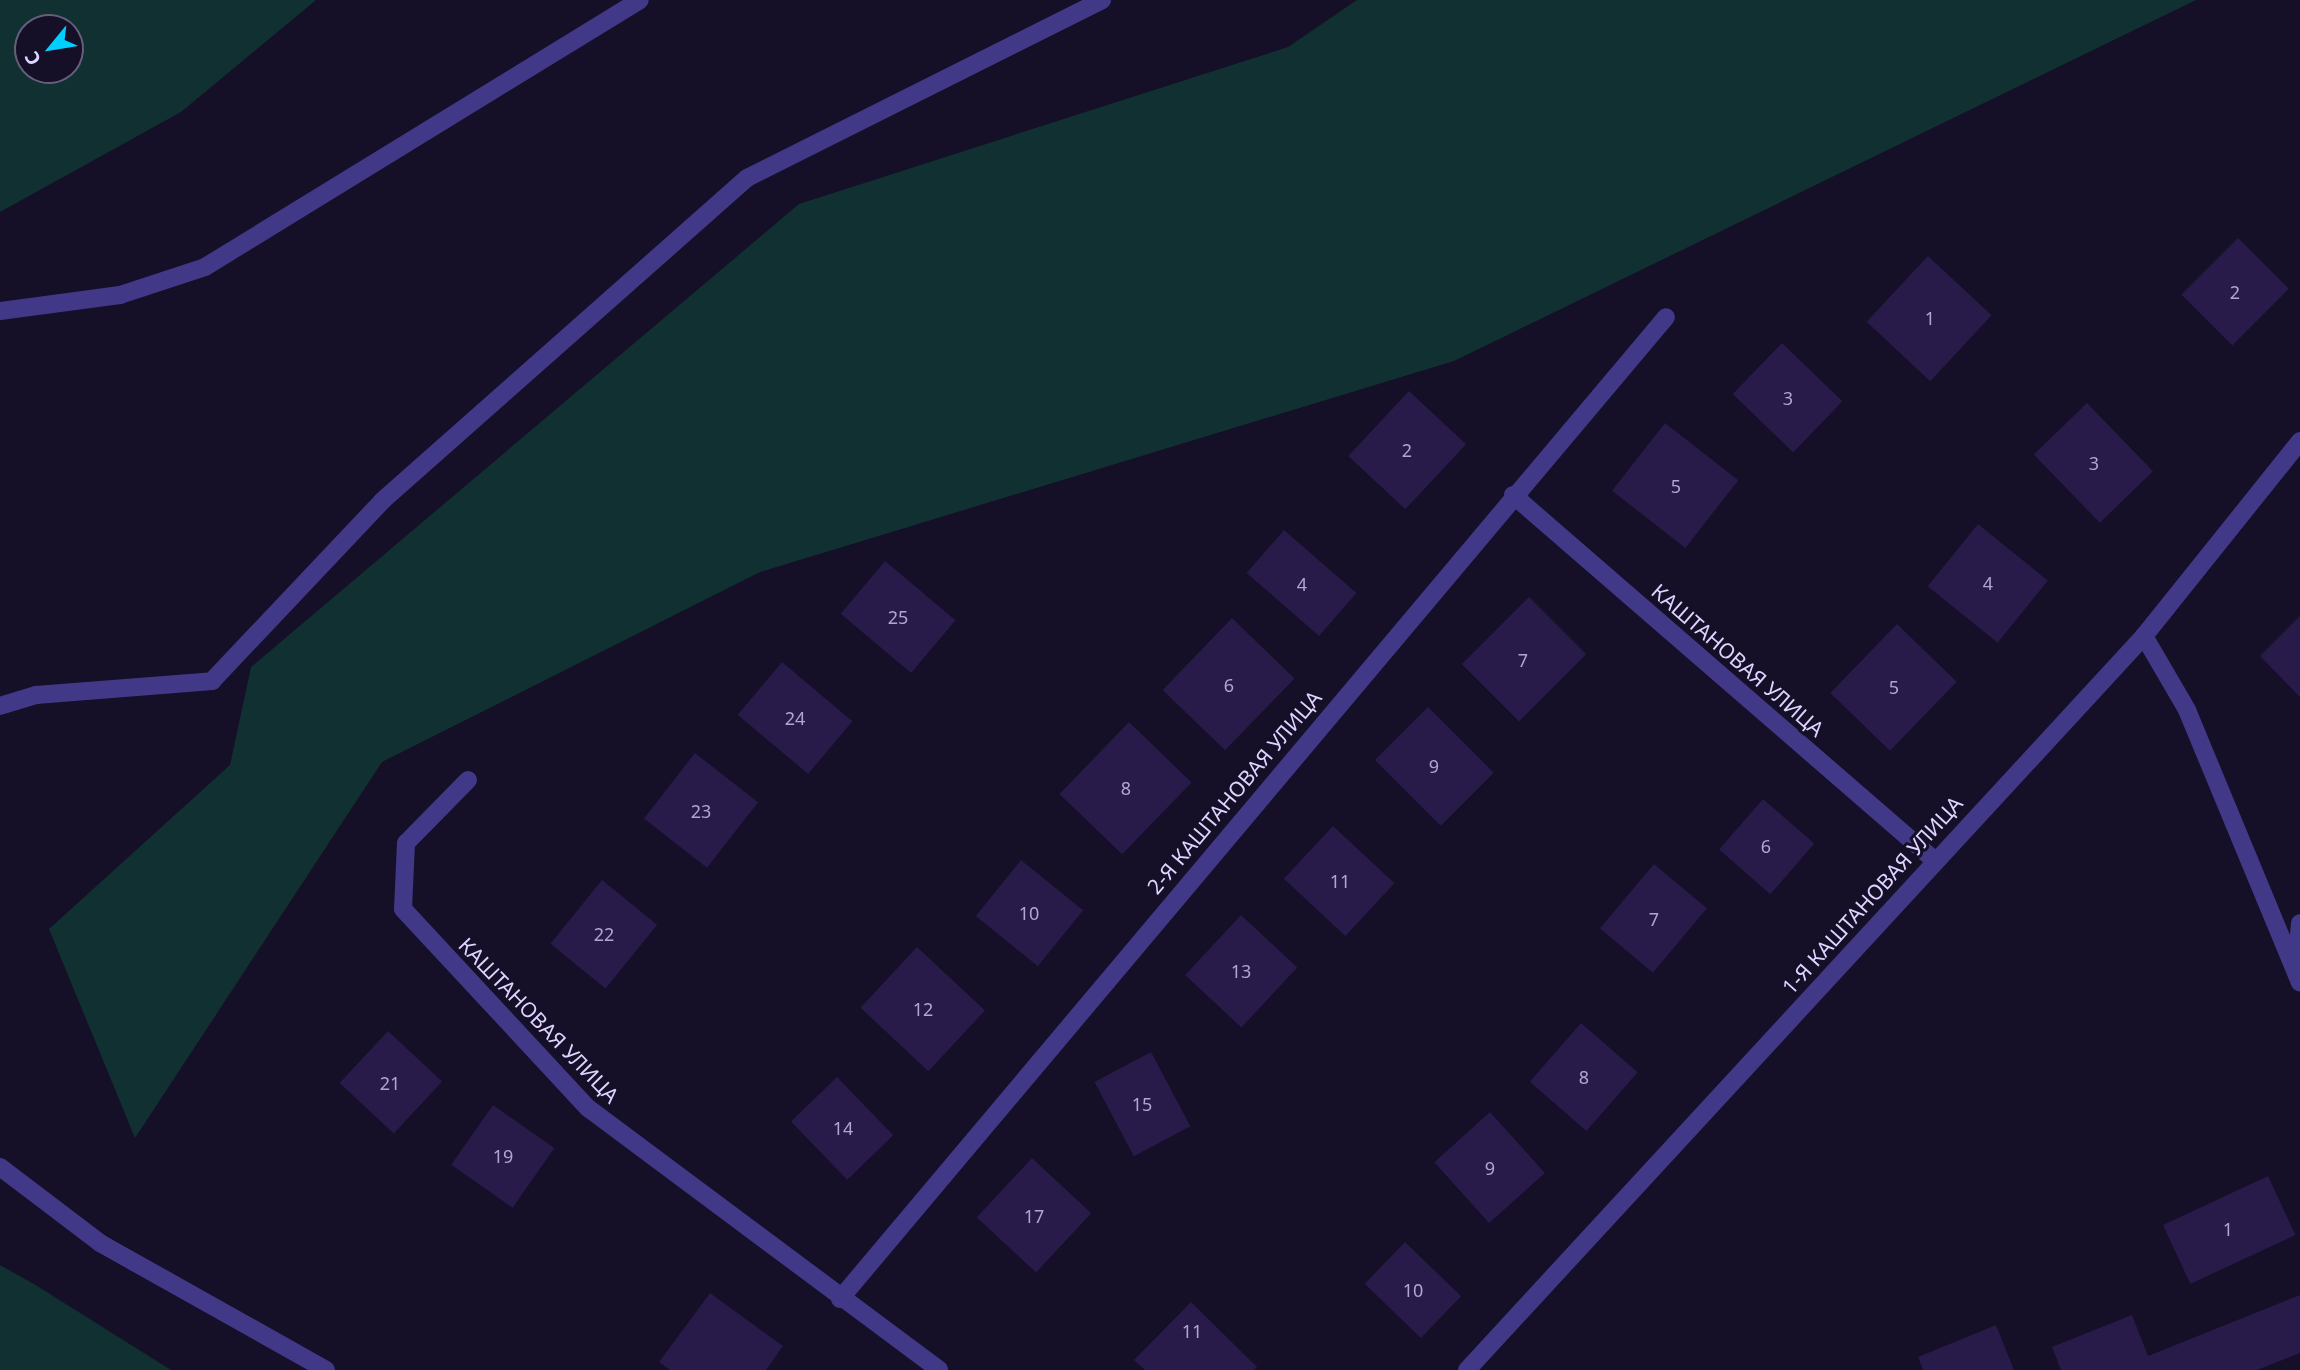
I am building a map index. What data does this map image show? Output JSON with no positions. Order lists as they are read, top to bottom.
{
  "streets": {
    "street": ["КАШТАНОВАЯ УЛИЦА", "2-Я КАШТАНОВАЯ УЛИЦА", "1-Я КАШТАНОВАЯ УЛИЦА"]
  },
  "crossings": [
    ["КАШТАНОВАЯ УЛИЦА", "2-Я КАШТАНОВАЯ УЛИЦА"],
    ["КАШТАНОВАЯ УЛИЦА", "1-Я КАШТАНОВАЯ УЛИЦА"]
  ],
  "house_numbers": [
    "2",
    "1",
    "3",
    "2",
    "3",
    "5",
    "4",
    "4",
    "25",
    "7",
    "6",
    "5",
    "24",
    "9",
    "8",
    "23",
    "6",
    "11",
    "10",
    "7",
    "22",
    "13",
    "12",
    "8",
    "21",
    "15",
    "14",
    "19",
    "9",
    "17",
    "1",
    "10",
    "11"
  ],
  "north": "bottom left"
}
